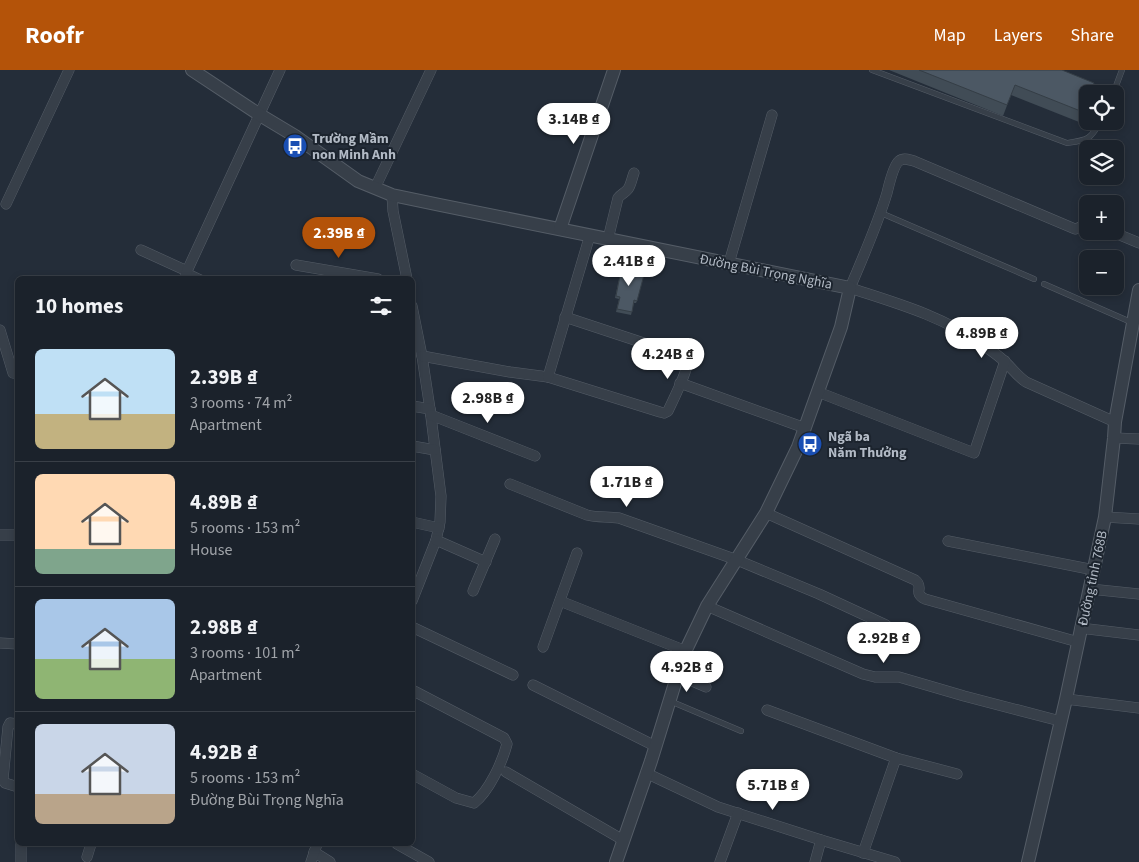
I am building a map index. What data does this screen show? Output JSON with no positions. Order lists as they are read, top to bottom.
{
  "streets": {
    "street": ["Đường Bùi Trọng Nghĩa", "Đường tỉnh 768B"]
  },
  "places": {
    "bus stop": ["Trường Mầm non Minh Anh", "Ngã ba Năm Thưởng"]
  },
  "page": {
    "header": "Roofr",
    "nav": ["Map", "Layers", "Share"],
    "map_buttons": ["+", "−"],
    "price": [
      "3.14B ₫",
      "2.39B ₫",
      "2.41B ₫",
      "4.89B ₫",
      "4.24B ₫",
      "2.98B ₫",
      "1.71B ₫",
      "2.92B ₫",
      "4.92B ₫",
      "5.71B ₫"
    ],
    "heading": "10 homes",
    "list": [
      {
        "name": "2.39B ₫",
        "note": "3 rooms · 74 m² · Apartment"
      },
      {
        "name": "4.89B ₫",
        "note": "5 rooms · 153 m² · House"
      },
      {
        "name": "2.98B ₫",
        "note": "3 rooms · 101 m² · Apartment"
      },
      {
        "name": "4.92B ₫",
        "note": "5 rooms · 153 m² · Đường Bùi Trọng Nghĩa"
      }
    ]
  }
}
